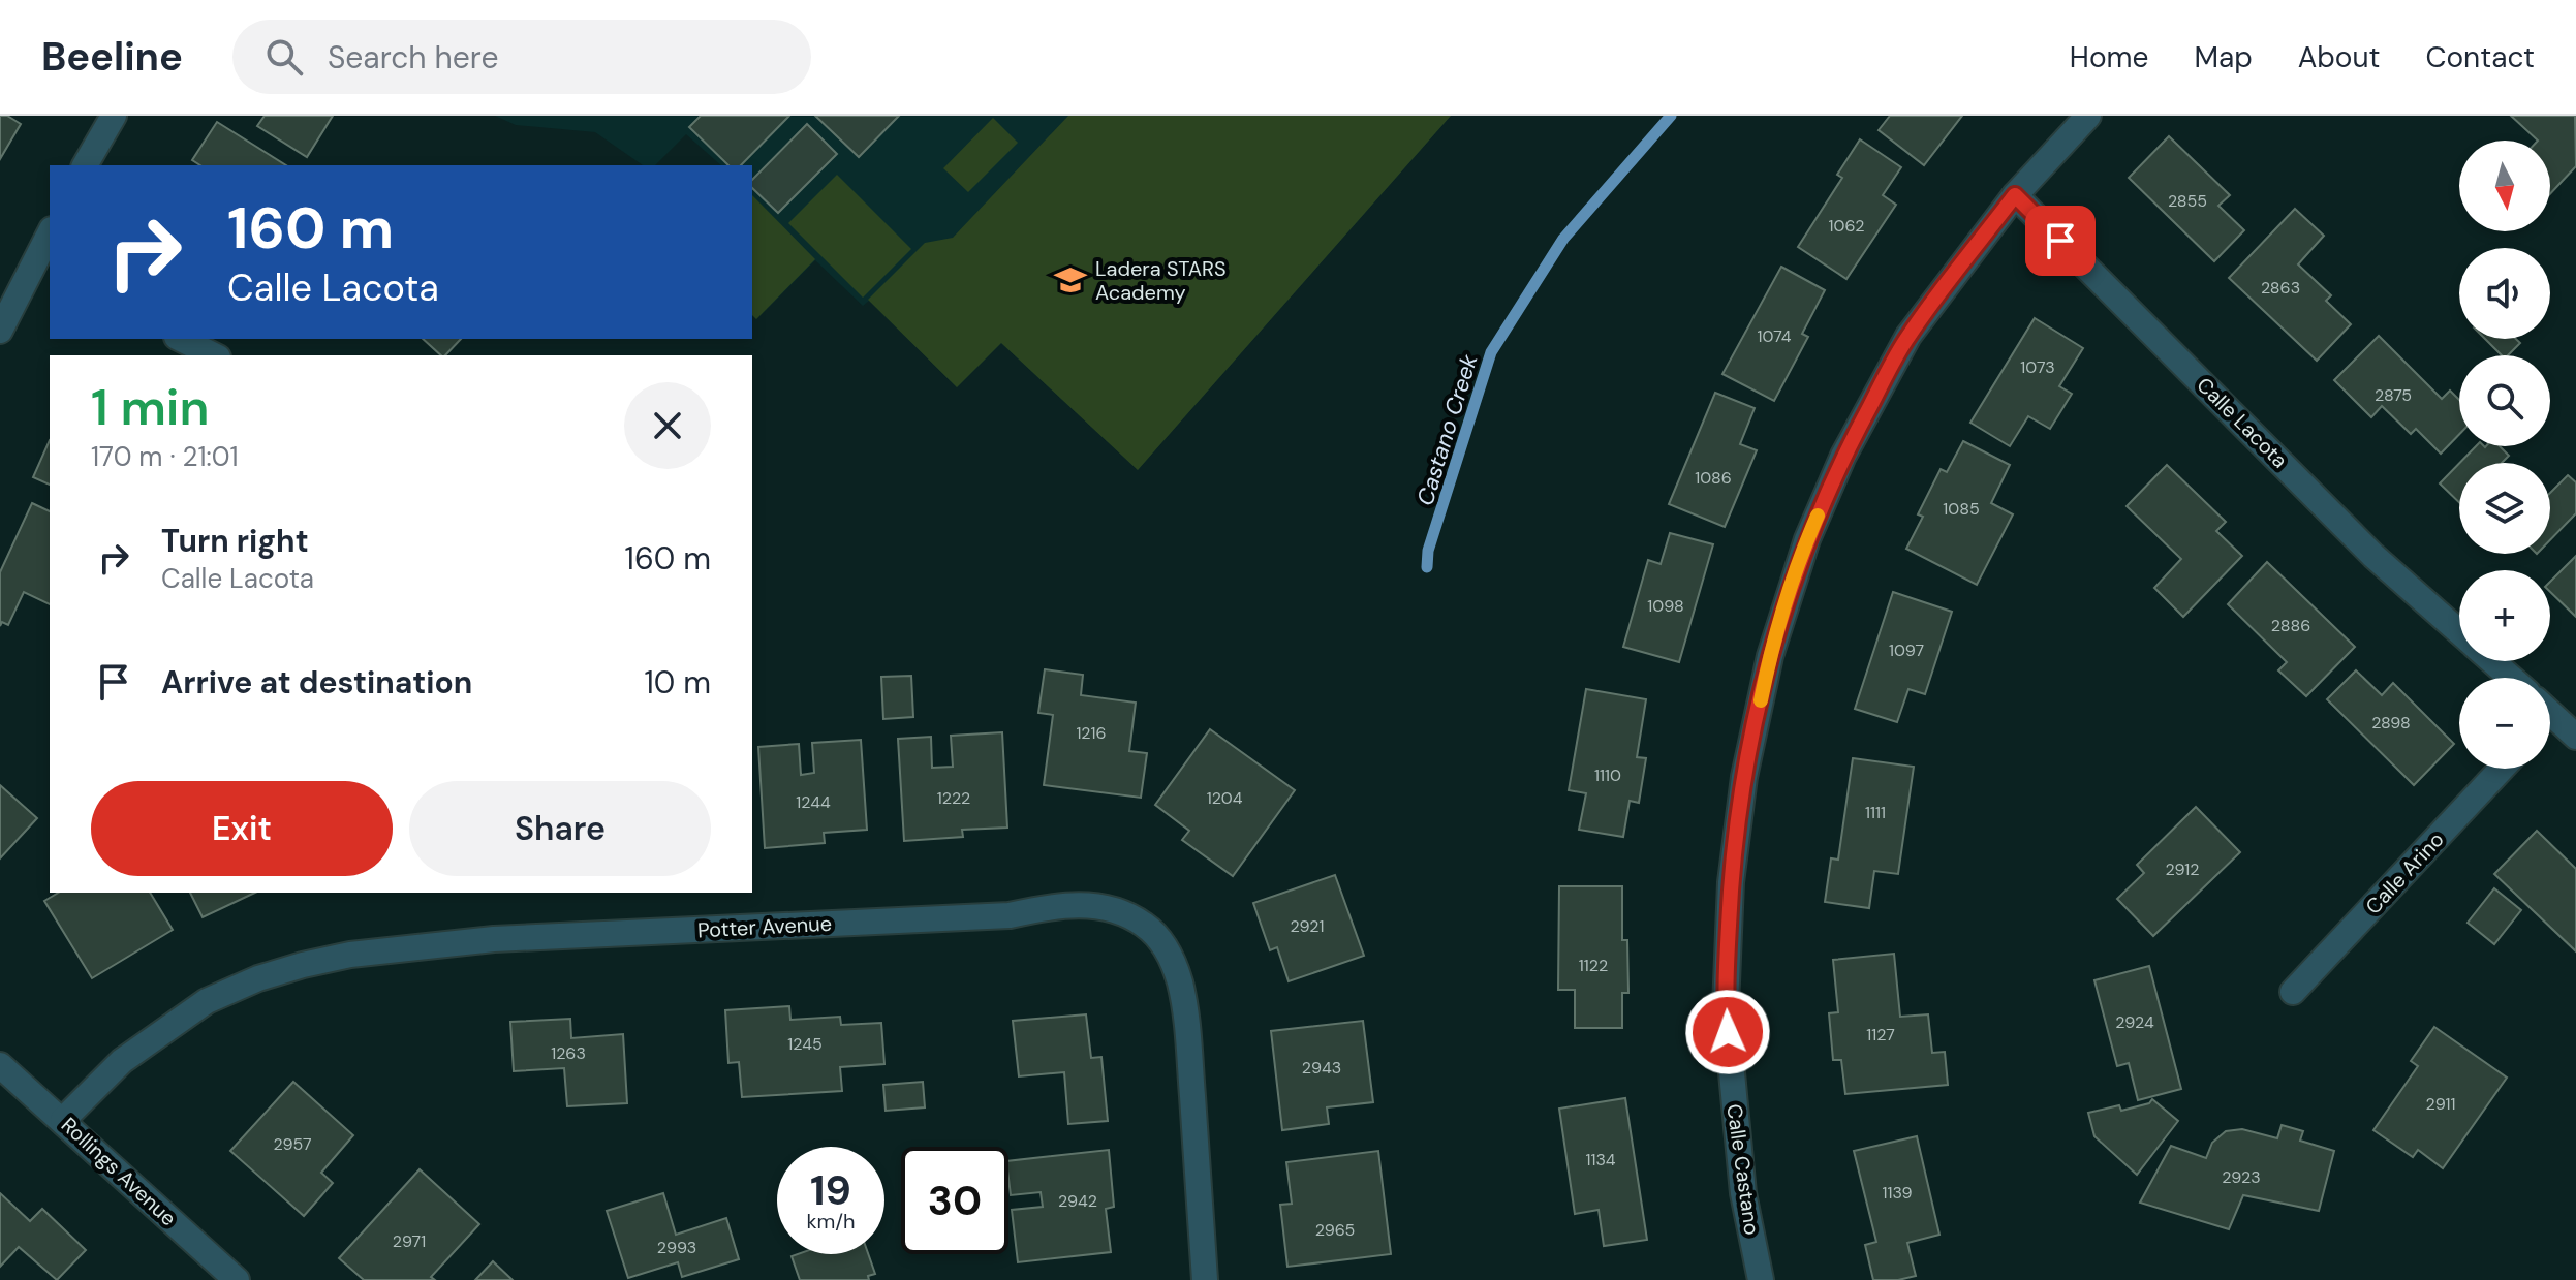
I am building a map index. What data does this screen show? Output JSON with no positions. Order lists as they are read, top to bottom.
{
  "streets": {
    "street": [
      "Calle Lacota",
      "Calle Arino",
      "Potter Avenue",
      "Calle Castano",
      "Rollings Avenue"
    ]
  },
  "crossings": [
    ["Calle Lacota", "Calle Castano"],
    ["Potter Avenue", "Rollings Avenue"]
  ],
  "water": ["Castano Creek"],
  "places": {
    "school or university": ["Ladera STARS Academy"]
  },
  "house_numbers": [
    "2855",
    "1062",
    "2863",
    "1074",
    "1073",
    "2875",
    "1086",
    "1085",
    "1098",
    "2886",
    "1097",
    "2898",
    "1216",
    "1110",
    "1222",
    "1204",
    "1244",
    "1111",
    "2912",
    "2921",
    "1122",
    "2924",
    "1127",
    "1245",
    "1263",
    "2943",
    "2911",
    "2957",
    "1134",
    "2923",
    "1139",
    "2942",
    "2965",
    "2971",
    "2993"
  ],
  "north": "bottom",
  "page": {
    "header": "Beeline",
    "search": "Search here",
    "nav": [
      "Home",
      "Map",
      "About",
      "Contact"
    ],
    "map_buttons": ["+", "−"],
    "turn": ["160 m", "Calle Lacota"],
    "heading": ["1 min", "170 m · 21:01"],
    "list": [
      {
        "name": "Turn right",
        "note": "Calle Lacota",
        "value": "160 m"
      },
      {
        "name": "Arrive at destination",
        "value": "10 m"
      }
    ],
    "buttons": ["Exit", "Share"],
    "speed": "19 km/h",
    "limit": "30"
  }
}
